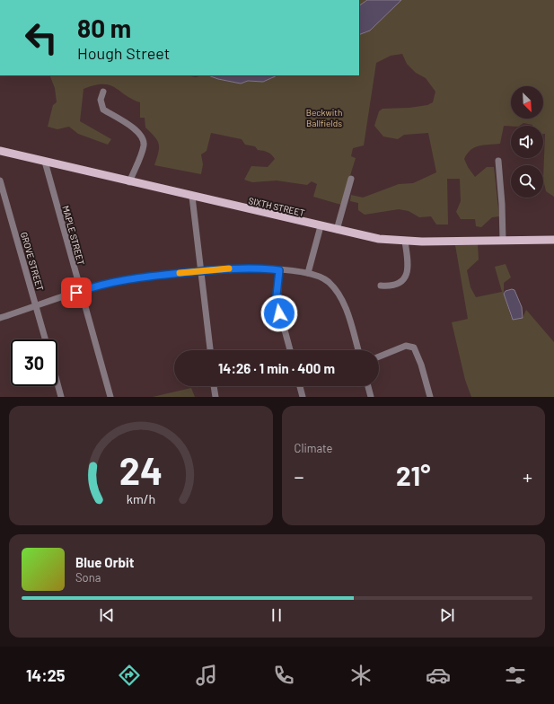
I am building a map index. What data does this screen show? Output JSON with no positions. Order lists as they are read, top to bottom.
{
  "streets": {
    "main road": ["SIXTH STREET"],
    "street": ["MAPLE STREET", "GROVE STREET"]
  },
  "crossings": [
    ["SIXTH STREET", "MAPLE STREET"]
  ],
  "parks": ["Beckwith Ballfields"],
  "north": "bottom right",
  "page": {
    "turn": ["80 m", "Hough Street"],
    "limit": "30",
    "trip": "14:26 · 1 min · 400 m",
    "tile": "Climate",
    "heat": ["−", "21°", "+"],
    "song": ["Blue Orbit", "Sona"],
    "tabs": "14:25",
    "gauge": ["24", "km/h"]
  }
}
